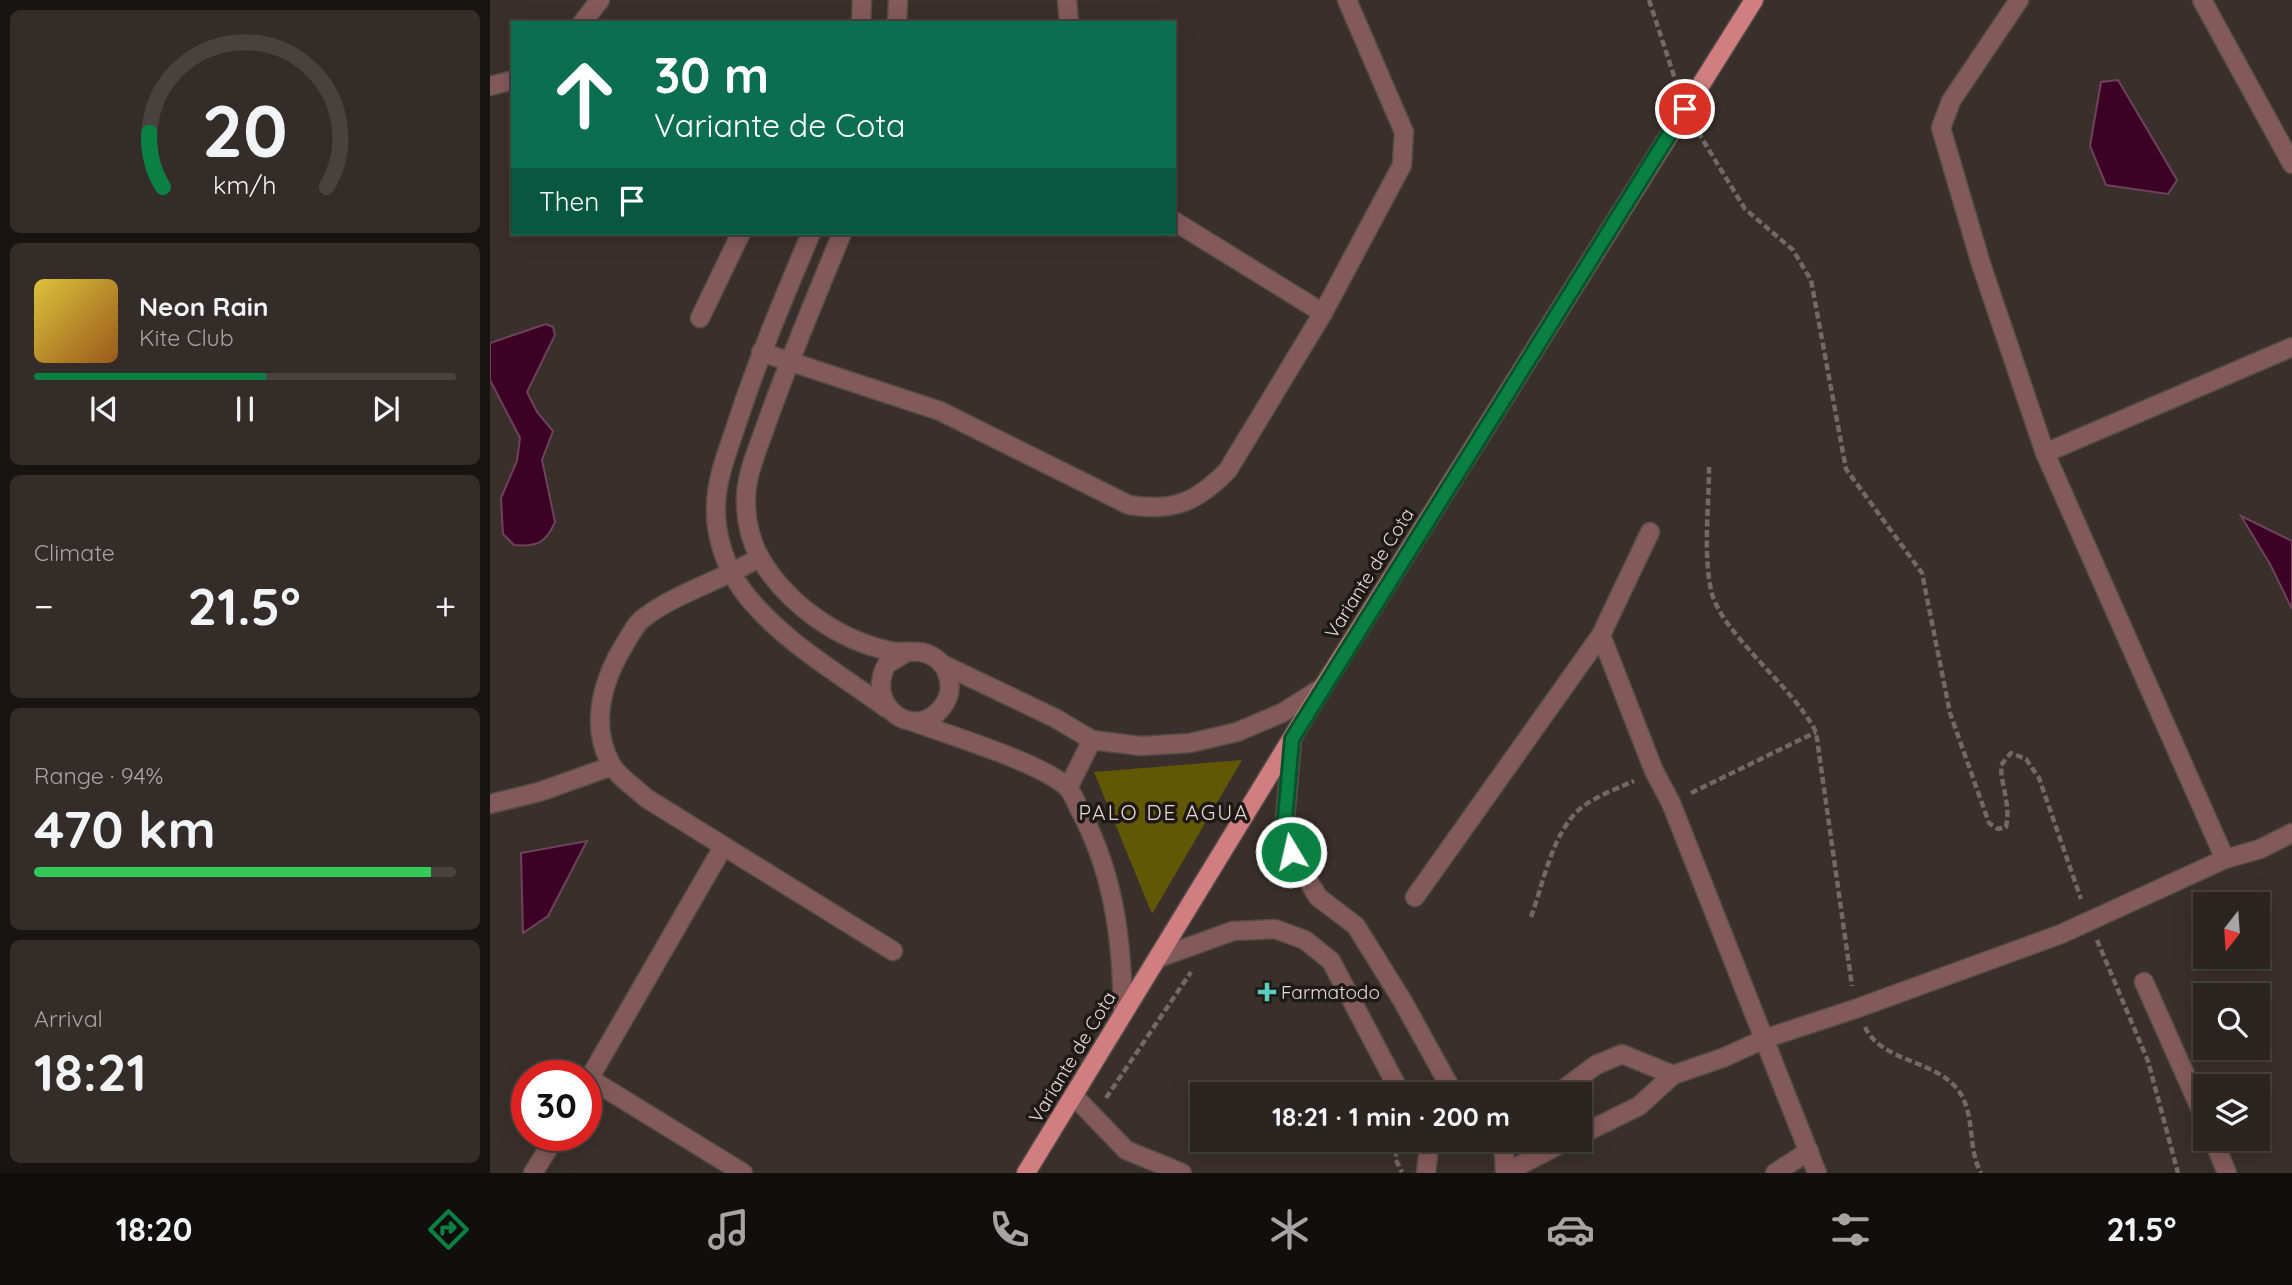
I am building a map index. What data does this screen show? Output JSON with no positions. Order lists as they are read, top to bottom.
{
  "streets": {
    "main road": ["Variante de Cota"]
  },
  "districts": ["PALO DE AGUA"],
  "places": {
    "health": ["Farmatodo"]
  },
  "north": "bottom",
  "page": {
    "turn": ["30 m", "Variante de Cota"],
    "then": "Then",
    "song": ["Neon Rain", "Kite Club"],
    "tile": [
      "Climate",
      ["Range · 94%", "470 km"],
      ["Arrival", "18:21"]
    ],
    "heat": ["−", "21.5°", "+"],
    "limit": "30",
    "trip": "18:21 · 1 min · 200 m",
    "tabs": ["18:20", "21.5°"],
    "gauge": ["20", "km/h"]
  }
}
